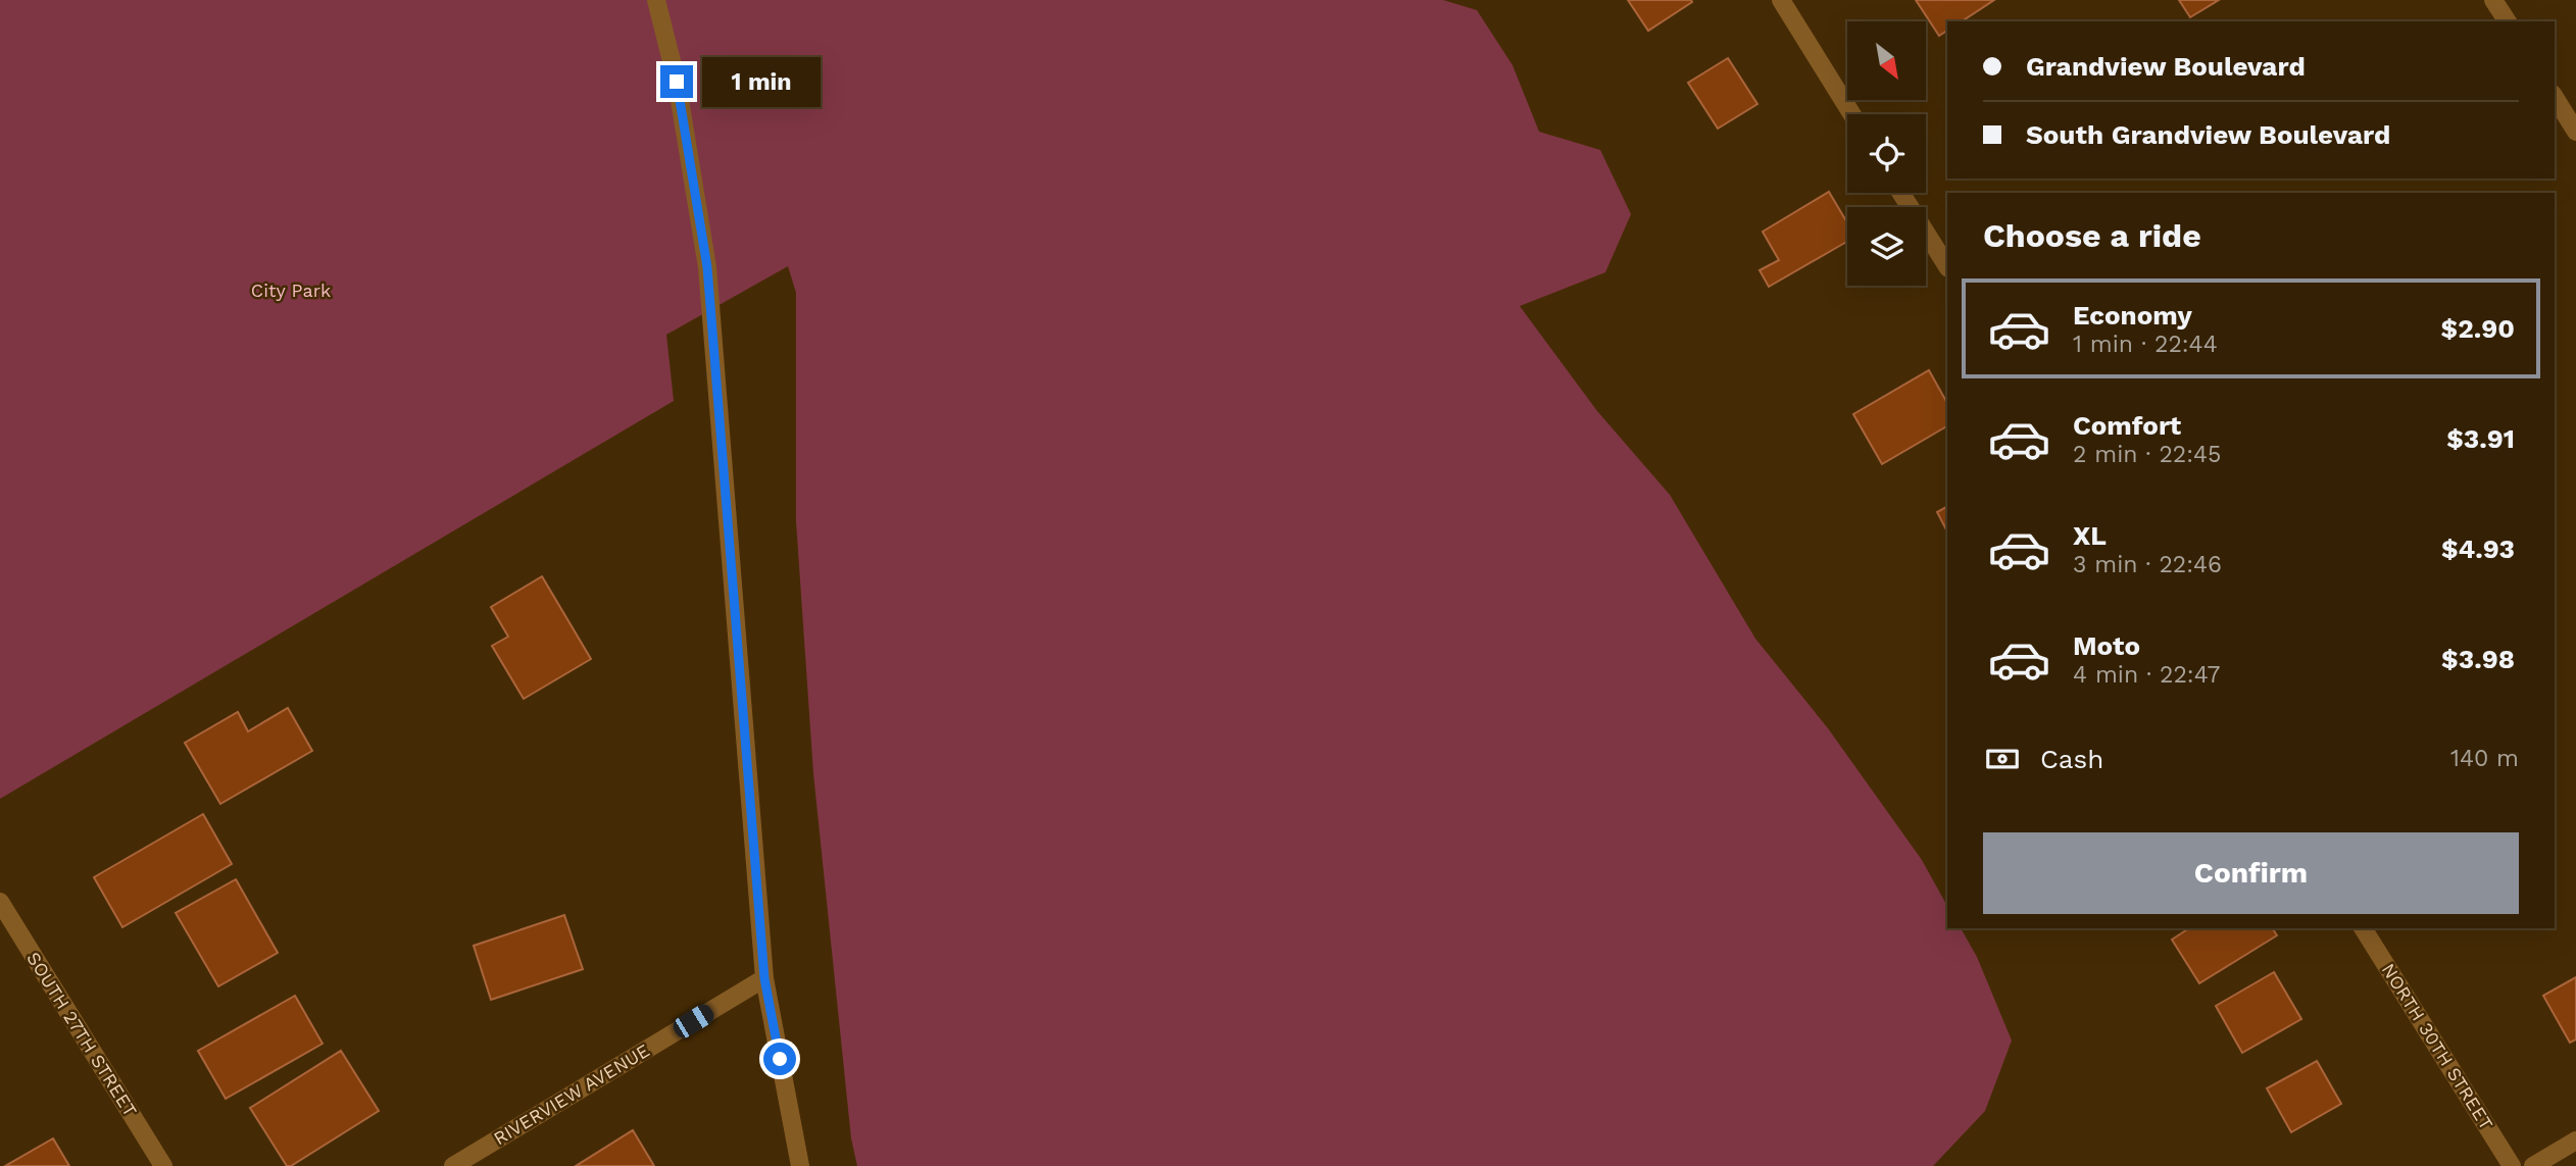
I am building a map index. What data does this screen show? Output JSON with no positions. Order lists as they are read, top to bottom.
{
  "streets": {
    "street": ["SOUTH 27TH STREET", "NORTH 30TH STREET", "RIVERVIEW AVENUE"]
  },
  "parks": ["City Park"],
  "north": "bottom right",
  "page": {
    "banner": ["Grandview Boulevard", "South Grandview Boulevard"],
    "bubble": "1 min",
    "heading": "Choose a ride",
    "list": [
      {
        "name": "Economy",
        "note": "1 min · 22:44",
        "value": "$2.90"
      },
      {
        "name": "Comfort",
        "note": "2 min · 22:45",
        "value": "$3.91"
      },
      {
        "name": "XL",
        "note": "3 min · 22:46",
        "value": "$4.93"
      },
      {
        "name": "Moto",
        "note": "4 min · 22:47",
        "value": "$3.98"
      }
    ],
    "pay": ["Cash", "140 m"],
    "buttons": "Confirm"
  }
}
